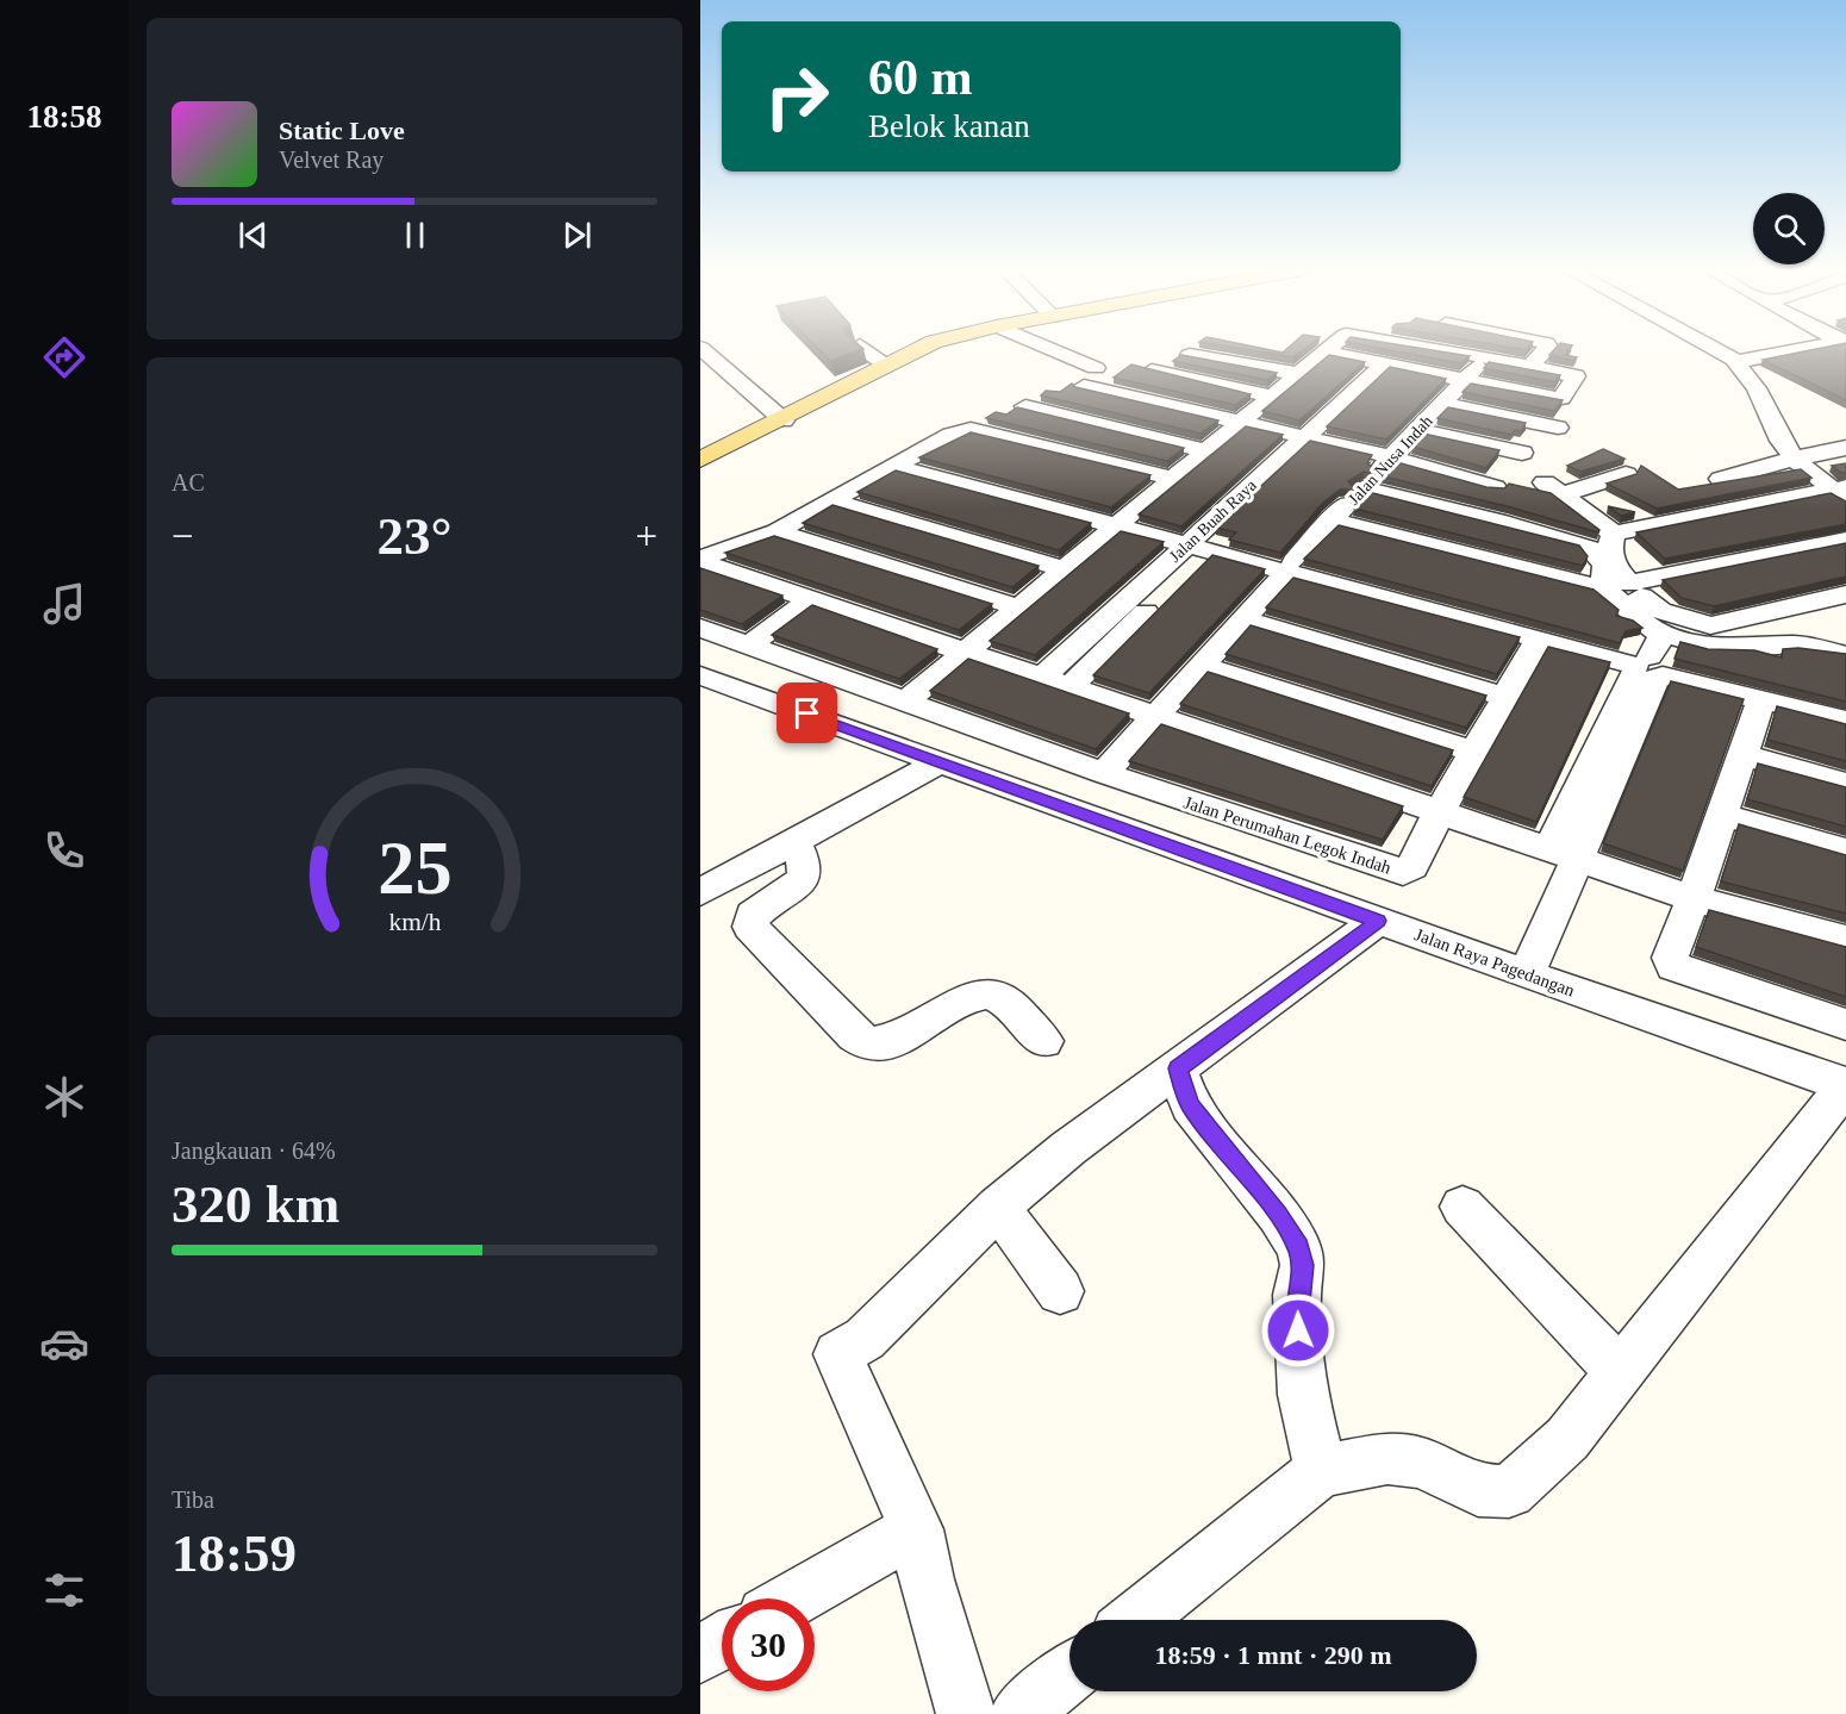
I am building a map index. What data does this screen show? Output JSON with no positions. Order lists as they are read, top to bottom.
{
  "streets": {
    "street": [
      "Jalan Nusa Indah",
      "Jalan Buah Raya",
      "Jalan Perumahan Legok Indah",
      "Jalan Raya Pagedangan"
    ]
  },
  "page": {
    "tabs": "18:58",
    "turn": ["60 m", "Belok kanan"],
    "song": ["Static Love", "Velvet Ray"],
    "tile": [
      "AC",
      ["Jangkauan · 64%", "320 km"],
      ["Tiba", "18:59"]
    ],
    "heat": ["−", "23°", "+"],
    "limit": "30",
    "trip": "18:59 · 1 mnt · 290 m",
    "gauge": ["25", "km/h"]
  }
}
